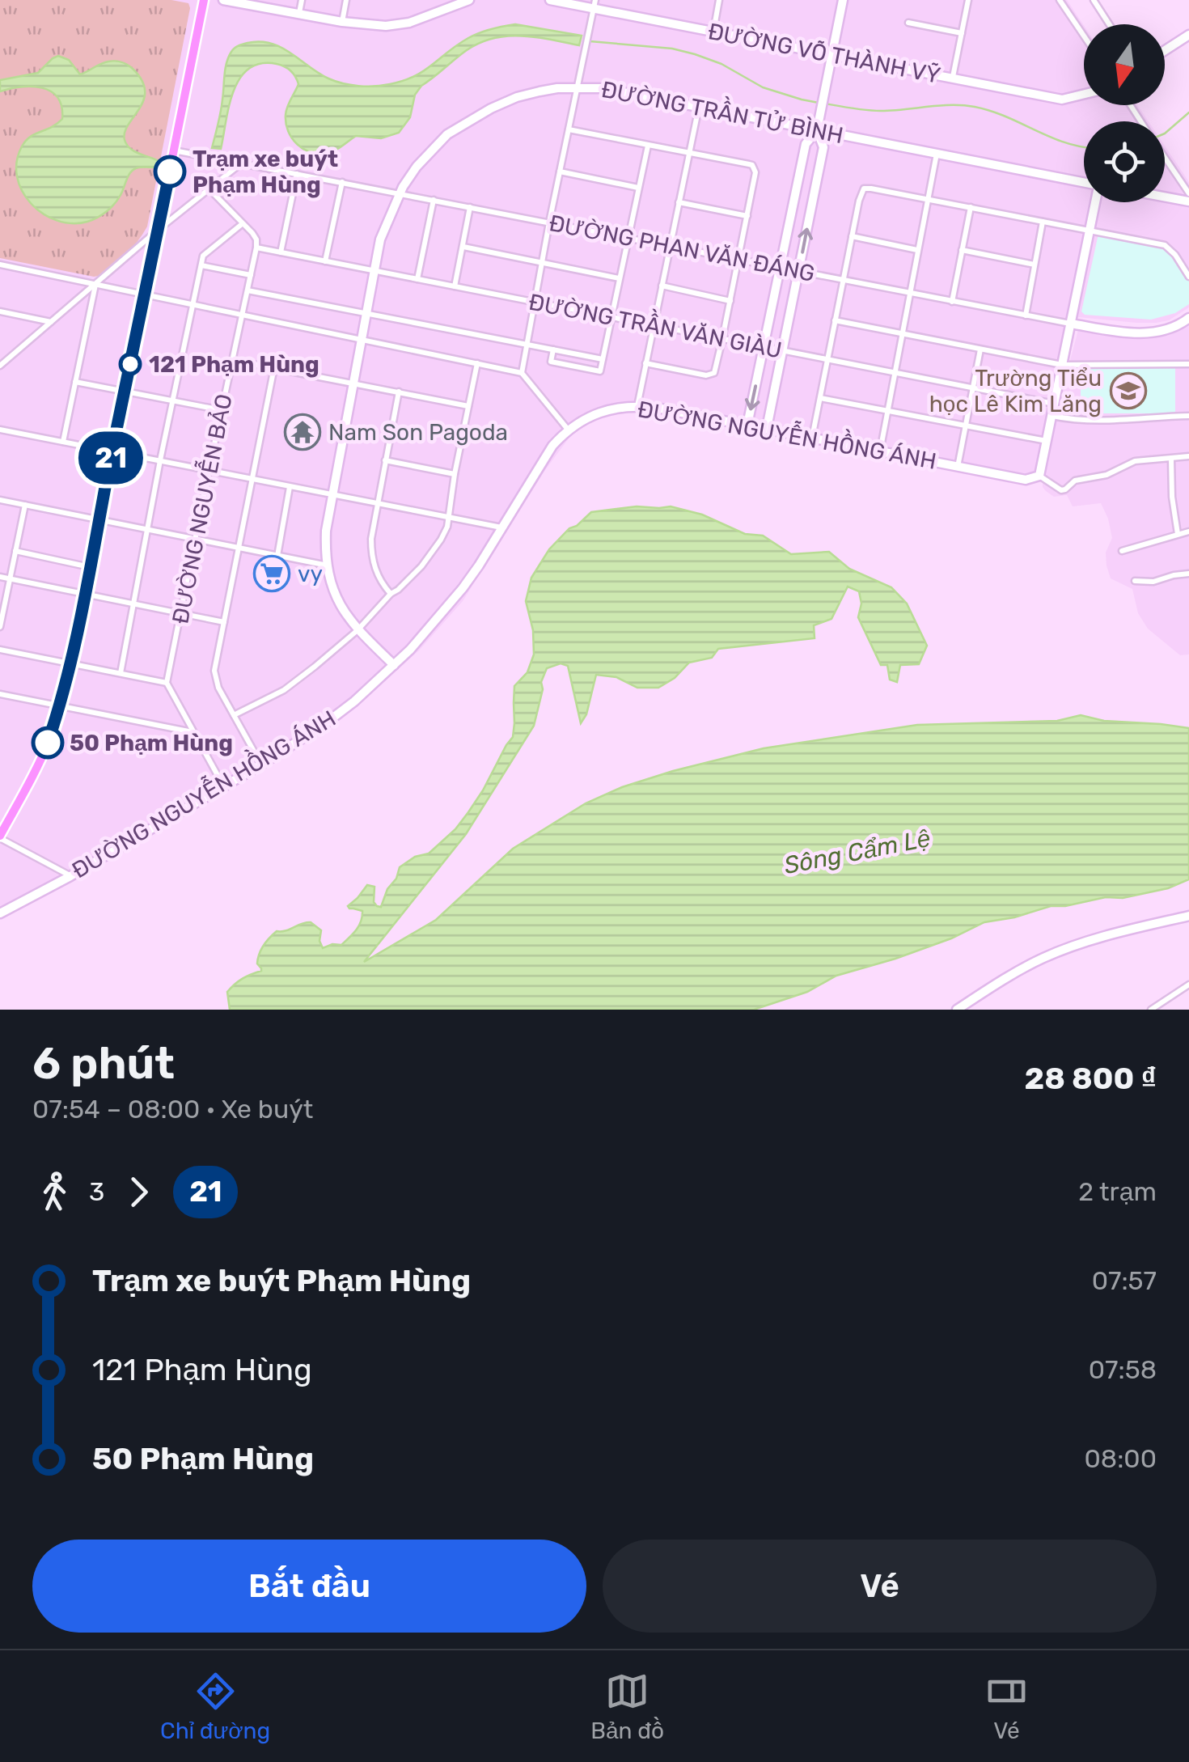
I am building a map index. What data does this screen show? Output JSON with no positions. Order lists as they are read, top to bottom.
{
  "streets": {
    "street": [
      "ĐƯỜNG VÕ THÀNH VỸ",
      "ĐƯỜNG TRẦN TỬ BÌNH",
      "ĐƯỜNG PHAN VĂN ĐÁNG",
      "ĐƯỜNG TRẦN VĂN GIÀU",
      "ĐƯỜNG NGUYỄN HỒNG ÁNH",
      "ĐƯỜNG NGUYỄN BẢO"
    ]
  },
  "crossings": [
    ["ĐƯỜNG TRẦN TỬ BÌNH", "ĐƯỜNG PHAN VĂN ĐÁNG"],
    ["ĐƯỜNG TRẦN TỬ BÌNH", "ĐƯỜNG TRẦN VĂN GIÀU"],
    ["ĐƯỜNG TRẦN TỬ BÌNH", "ĐƯỜNG NGUYỄN HỒNG ÁNH"],
    ["ĐƯỜNG TRẦN VĂN GIÀU", "ĐƯỜNG NGUYỄN BẢO"]
  ],
  "water": ["Sông Cẩm Lệ"],
  "places": {
    "other": ["Trạm xe buýt Phạm Hùng", "121 Phạm Hùng", "50 Phạm Hùng"],
    "school or university": ["Trường Tiểu học Lê Kim Lăng"],
    "temple": ["Nam Son Pagoda"],
    "supermarket": ["vy"]
  },
  "lines": ["bus line 21"],
  "north": "bottom",
  "page": {
    "on_map": "21",
    "heading": ["6 phút", "07:54 – 08:00 · Xe buýt", "28 800 ₫"],
    "legs": ["3", "21", "2 trạm"],
    "list": [
      {
        "name": "Trạm xe buýt Phạm Hùng",
        "value": "07:57"
      },
      {
        "name": "121 Phạm Hùng",
        "value": "07:58"
      },
      {
        "name": "50 Phạm Hùng",
        "value": "08:00"
      }
    ],
    "buttons": ["Bắt đầu", "Vé"],
    "tabs": ["Chỉ đường", "Bản đồ", "Vé"]
  }
}
